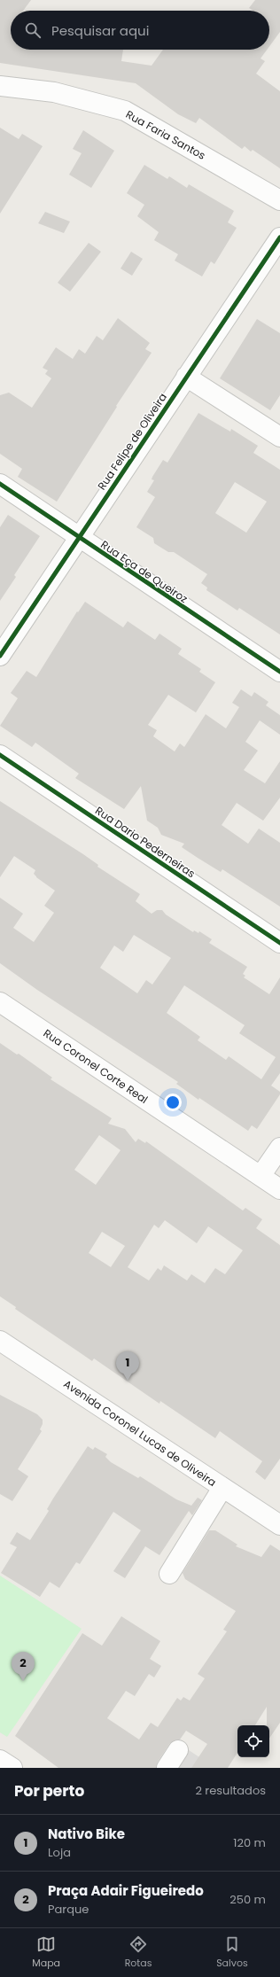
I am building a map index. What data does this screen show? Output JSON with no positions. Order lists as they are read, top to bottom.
{
  "streets": {
    "street": [
      "Rua Faria Santos",
      "Rua Felipe de Oliveira",
      "Rua Eça de Queiroz",
      "Rua Dario Pederneiras",
      "Rua Coronel Corte Real",
      "Avenida Coronel Lucas de Oliveira"
    ]
  },
  "crossings": [
    ["Rua Felipe de Oliveira", "Rua Eça de Queiroz"]
  ],
  "page": {
    "search": "Pesquisar aqui",
    "pins": ["1", "2"],
    "heading": ["Por perto", "2 resultados"],
    "list": [
      {
        "mark": "1",
        "name": "Nativo Bike",
        "note": "Loja",
        "value": "120 m"
      },
      {
        "mark": "2",
        "name": "Praça Adair Figueiredo",
        "note": "Parque",
        "value": "250 m"
      }
    ],
    "nav": ["Mapa", "Rotas", "Salvos"]
  }
}
